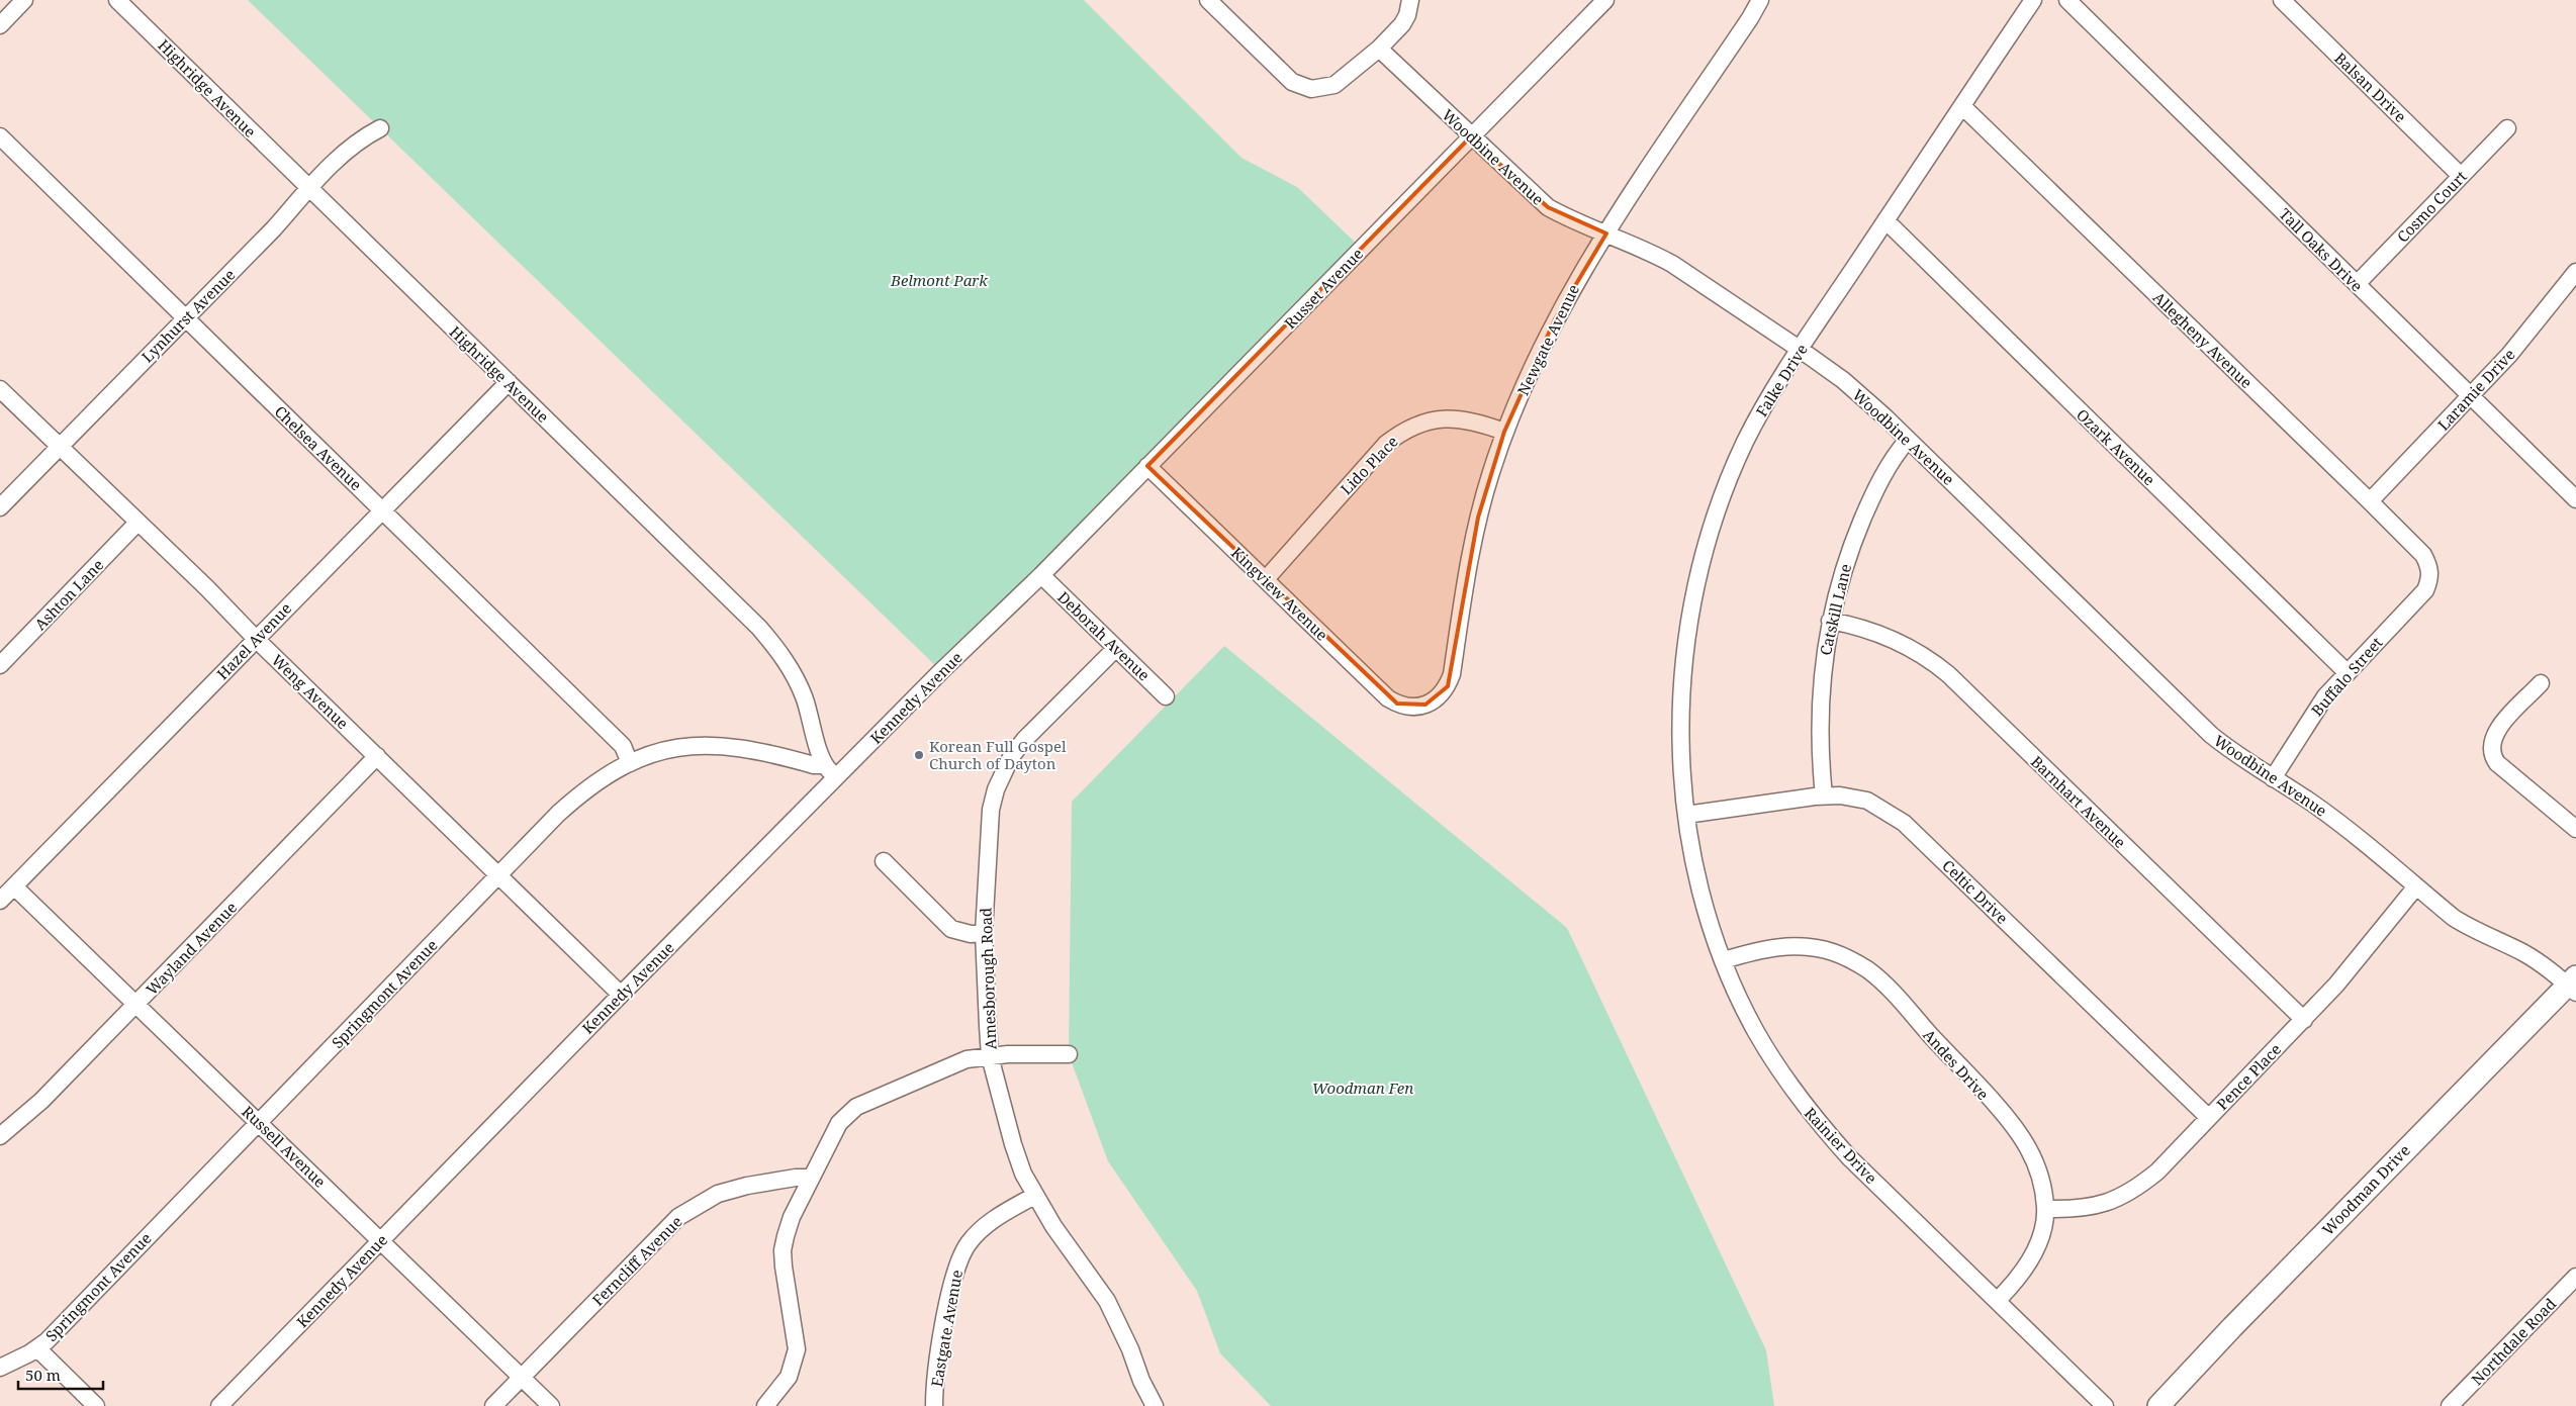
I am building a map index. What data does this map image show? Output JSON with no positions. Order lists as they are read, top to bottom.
{
  "streets": {
    "main road": ["Woodman Drive"],
    "street": [
      "Balsan Drive",
      "Highridge Avenue",
      "Woodbine Avenue",
      "Cosmo Court",
      "Tall Oaks Drive",
      "Russet Avenue",
      "Lynhurst Avenue",
      "Newgate Avenue",
      "Allegheny Avenue",
      "Falke Drive",
      "Laramie Drive",
      "Ozark Avenue",
      "Chelsea Avenue",
      "Lido Place",
      "Kingview Avenue",
      "Ashton Lane",
      "Catskill Lane",
      "Deborah Avenue",
      "Hazel Avenue",
      "Buffalo Street",
      "Weng Avenue",
      "Kennedy Avenue",
      "Barnhart Avenue",
      "Celtic Drive",
      "Wayland Avenue",
      "Amesborough Road",
      "Springmont Avenue",
      "Andes Drive",
      "Pence Place",
      "Rainier Drive",
      "Russell Avenue",
      "Ferncliff Avenue",
      "Eastgate Avenue",
      "Northdale Road"
    ]
  },
  "crossings": [
    ["Balsan Drive", "Cosmo Court"],
    ["Highridge Avenue", "Lynhurst Avenue"],
    ["Highridge Avenue", "Hazel Avenue"],
    ["Highridge Avenue", "Kennedy Avenue"],
    ["Highridge Avenue", "Springmont Avenue"],
    ["Woodbine Avenue", "Russet Avenue"],
    ["Woodbine Avenue", "Newgate Avenue"],
    ["Woodbine Avenue", "Falke Drive"],
    ["Woodbine Avenue", "Catskill Lane"],
    ["Woodbine Avenue", "Buffalo Street"],
    ["Woodbine Avenue", "Pence Place"],
    ["Woodbine Avenue", "Woodman Drive"],
    ["Cosmo Court", "Tall Oaks Drive"],
    ["Tall Oaks Drive", "Laramie Drive"],
    ["Russet Avenue", "Kingview Avenue"],
    ["Russet Avenue", "Deborah Avenue"],
    ["Russet Avenue", "Kennedy Avenue"],
    ["Lynhurst Avenue", "Chelsea Avenue"],
    ["Lynhurst Avenue", "Weng Avenue"],
    ["Newgate Avenue", "Lido Place"],
    ["Newgate Avenue", "Kingview Avenue"],
    ["Allegheny Avenue", "Falke Drive"],
    ["Allegheny Avenue", "Laramie Drive"],
    ["Allegheny Avenue", "Buffalo Street"],
    ["Falke Drive", "Ozark Avenue"],
    ["Falke Drive", "Celtic Drive"],
    ["Falke Drive", "Rainier Drive"],
    ["Ozark Avenue", "Buffalo Street"],
    ["Chelsea Avenue", "Hazel Avenue"],
    ["Chelsea Avenue", "Springmont Avenue"],
    ["Lido Place", "Kingview Avenue"],
    ["Ashton Lane", "Weng Avenue"],
    ["Catskill Lane", "Barnhart Avenue"],
    ["Catskill Lane", "Celtic Drive"],
    ["Deborah Avenue", "Kennedy Avenue"],
    ["Deborah Avenue", "Amesborough Road"],
    ["Hazel Avenue", "Weng Avenue"],
    ["Hazel Avenue", "Russell Avenue"],
    ["Weng Avenue", "Kennedy Avenue"],
    ["Weng Avenue", "Wayland Avenue"],
    ["Weng Avenue", "Springmont Avenue"],
    ["Kennedy Avenue", "Russell Avenue"],
    ["Barnhart Avenue", "Pence Place"],
    ["Celtic Drive", "Pence Place"],
    ["Celtic Drive", "Rainier Drive"],
    ["Wayland Avenue", "Russell Avenue"],
    ["Amesborough Road", "Eastgate Avenue"],
    ["Springmont Avenue", "Russell Avenue"],
    ["Andes Drive", "Pence Place"],
    ["Andes Drive", "Rainier Drive"],
    ["Russell Avenue", "Ferncliff Avenue"]
  ],
  "parks": ["Belmont Park", "Woodman Fen"],
  "places": ["Korean Full Gospel Church of Dayton"],
  "scale_bar": "50 m"
}
